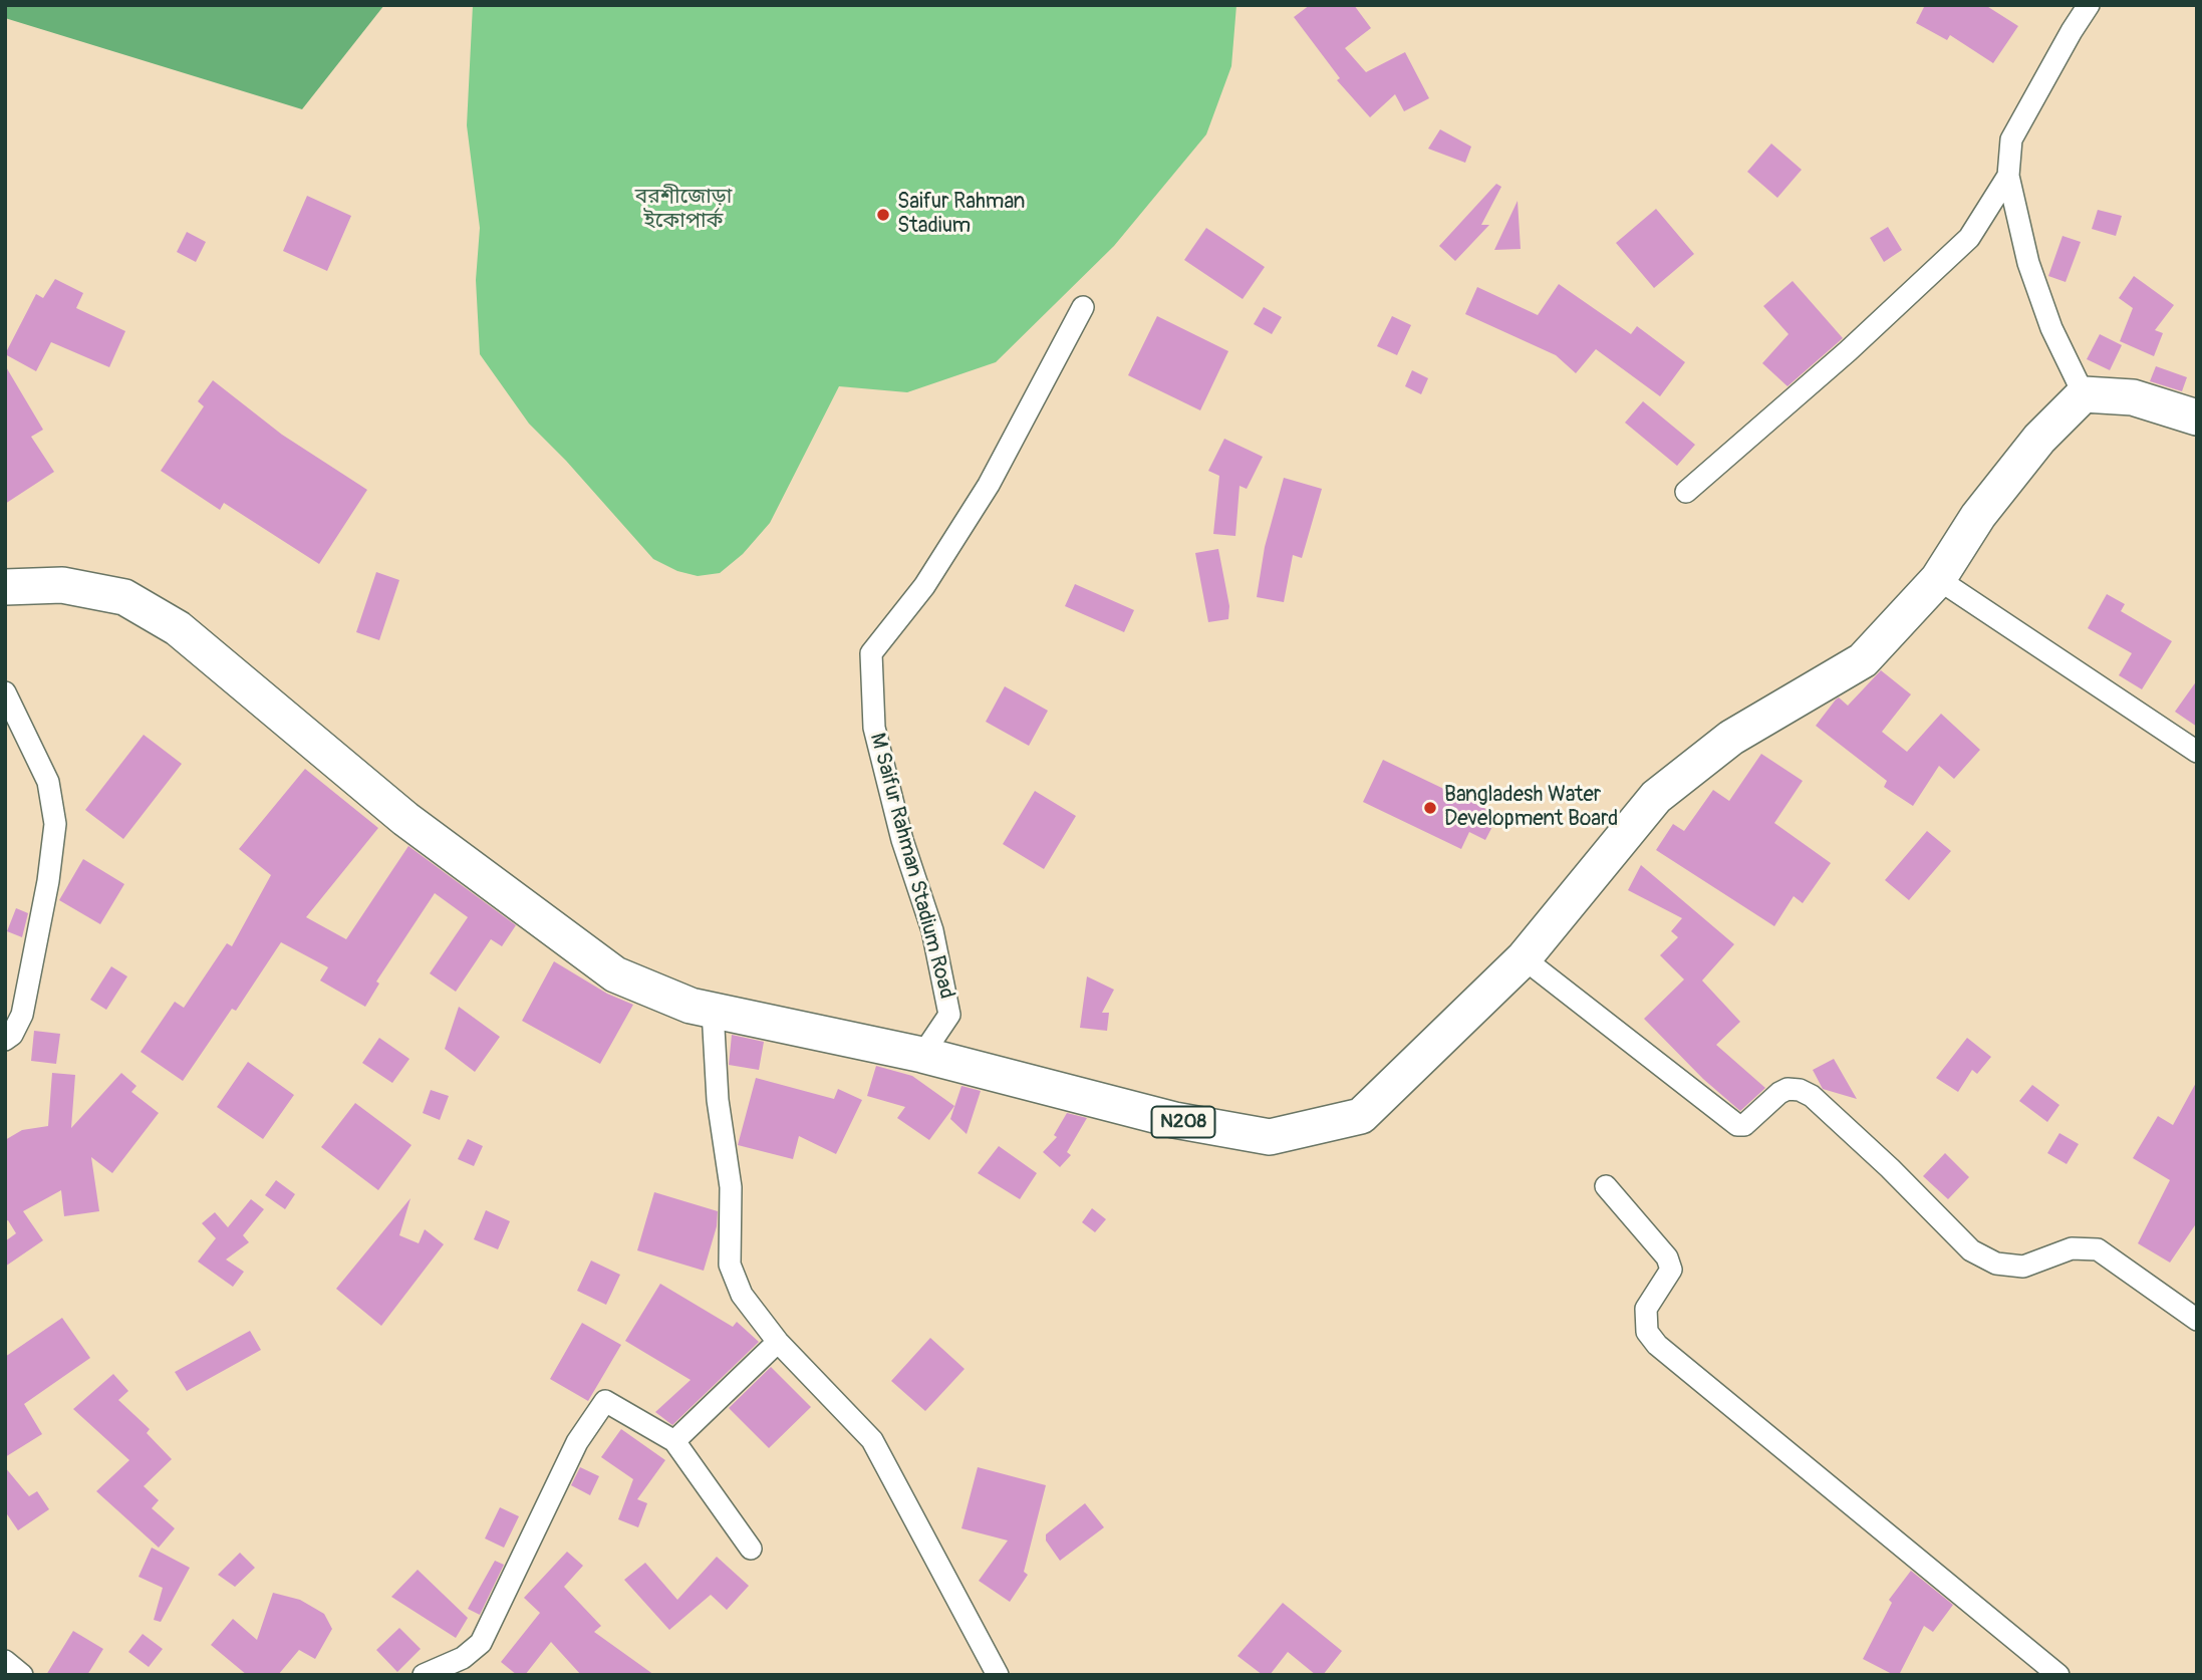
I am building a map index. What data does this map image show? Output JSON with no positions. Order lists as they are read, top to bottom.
{
  "streets": {
    "highway": ["N208"],
    "street": ["M Saifur Rahman Stadium Road"]
  },
  "crossings": [
    ["M Saifur Rahman Stadium Road", "N208"]
  ],
  "parks": ["বরশীজোড়া ইকোপার্ক"],
  "places": ["Saifur Rahman Stadium", "Bangladesh Water Development Board"]
}
